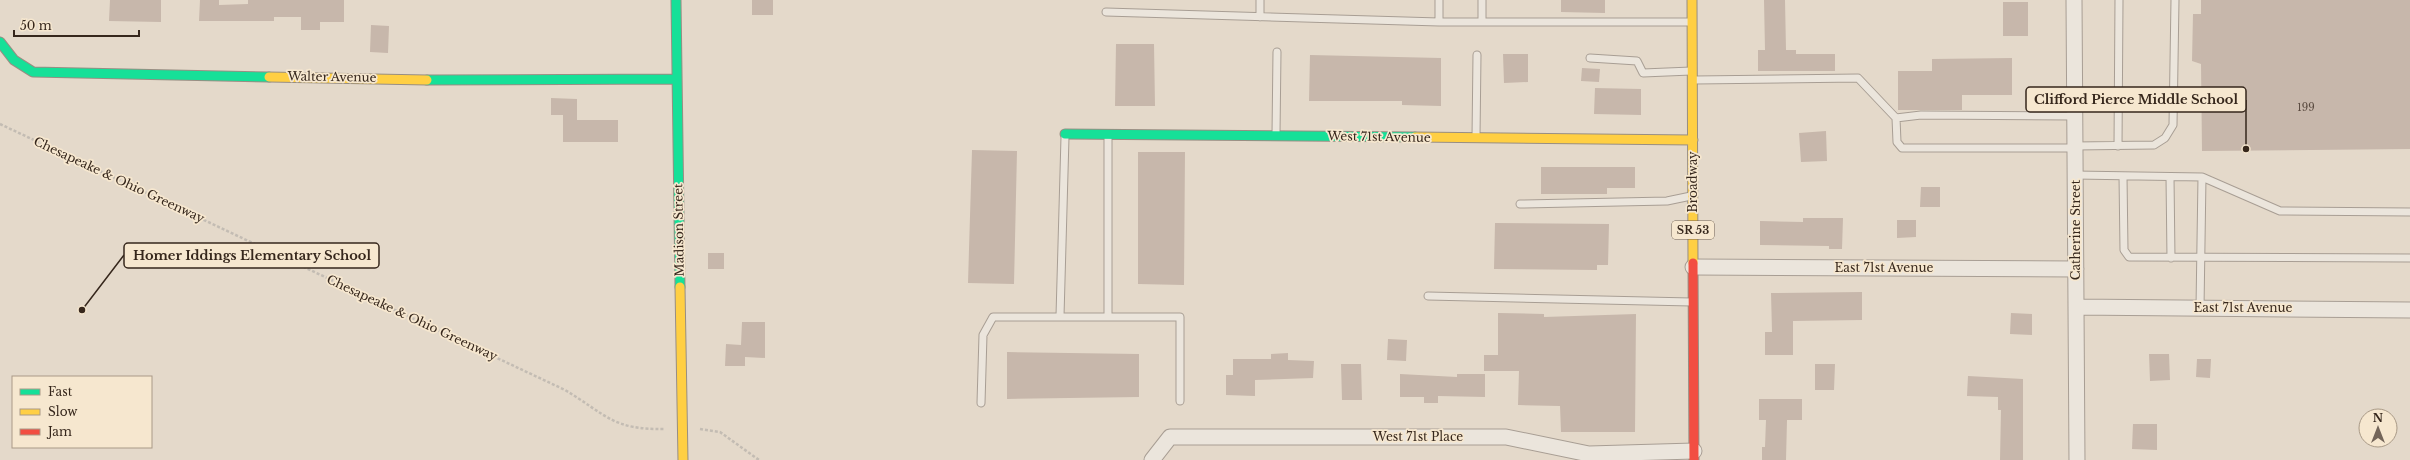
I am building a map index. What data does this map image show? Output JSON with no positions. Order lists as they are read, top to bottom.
{
  "streets": {
    "street": [
      "Walter Avenue",
      "West 71st Avenue",
      "Broadway",
      "Madison Street",
      "SR 53",
      "Catherine Street",
      "East 71st Avenue",
      "West 71st Place"
    ],
    "path": ["Chesapeake & Ohio Greenway"]
  },
  "crossings": [
    ["Walter Avenue", "Madison Street"],
    ["West 71st Avenue", "Broadway"],
    ["Chesapeake & Ohio Greenway", "Madison Street"],
    ["Broadway", "East 71st Avenue"],
    ["Broadway", "West 71st Place"],
    ["Catherine Street", "East 71st Avenue"]
  ],
  "places": ["Clifford Pierce Middle School", "Homer Iddings Elementary School"],
  "house_numbers": ["199"],
  "legend": ["Fast", "Slow", "Jam"],
  "scale_bar": "50 m",
  "north": "top"
}
